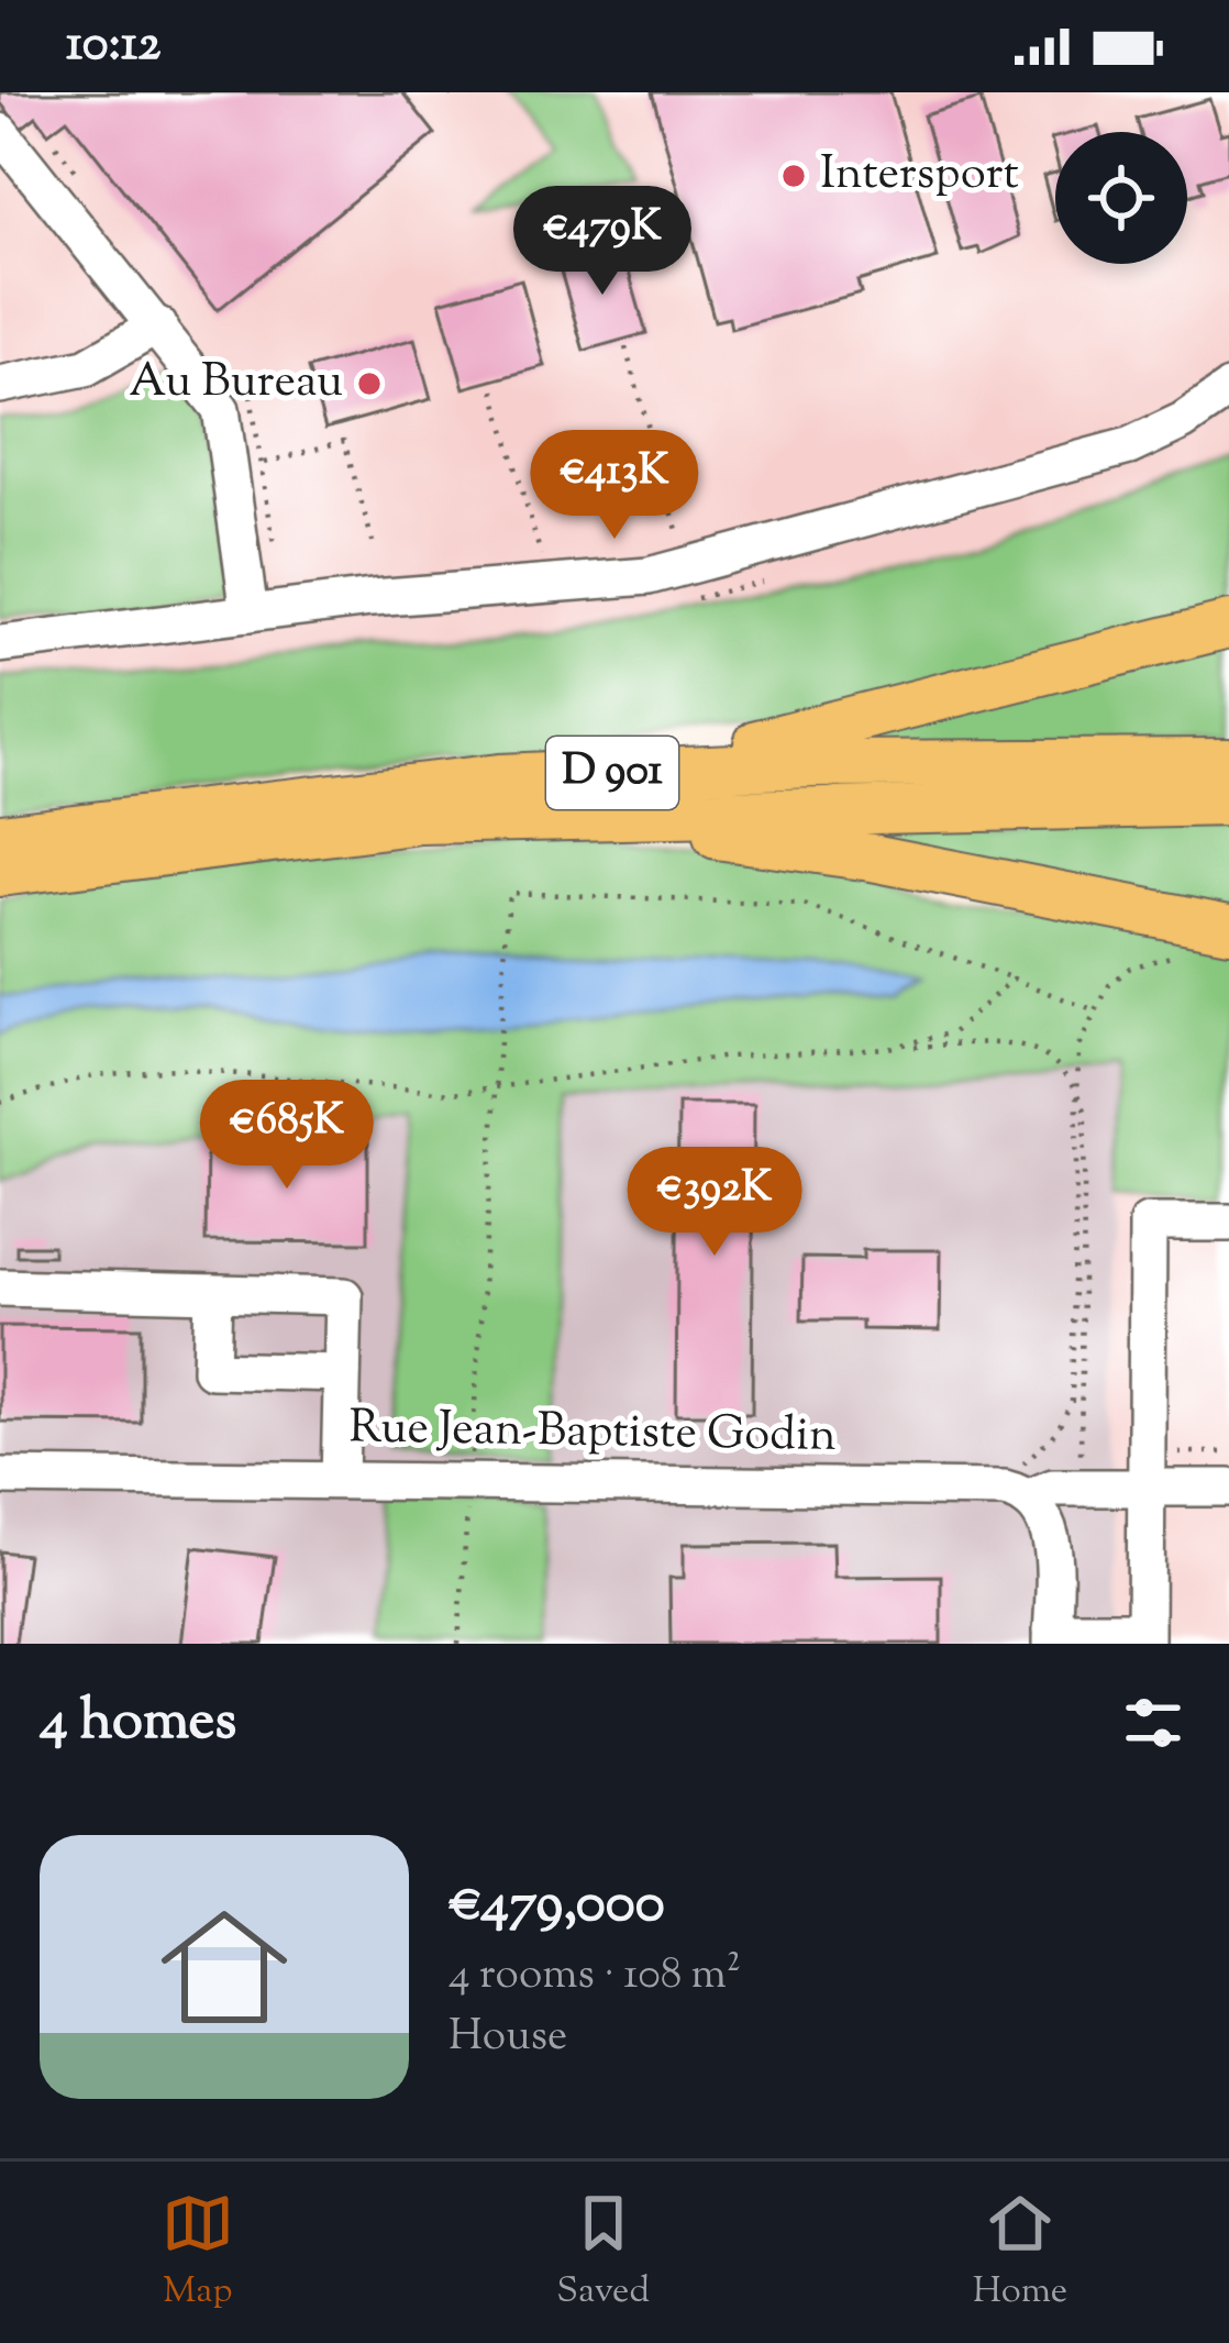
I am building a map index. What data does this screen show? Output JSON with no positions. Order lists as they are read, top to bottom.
{
  "streets": {
    "main road": ["D 901"],
    "street": ["Rue Jean-Baptiste Godin"]
  },
  "places": ["Intersport", "Au Bureau"],
  "page": {
    "status": "10:12",
    "price": [
      "€479K",
      "€413K",
      "€685K",
      "€392K"
    ],
    "heading": "4 homes",
    "list": [
      {
        "name": "€479,000",
        "note": "4 rooms · 108 m² · House"
      }
    ],
    "tabs": ["Map", "Saved", "Home"]
  }
}
